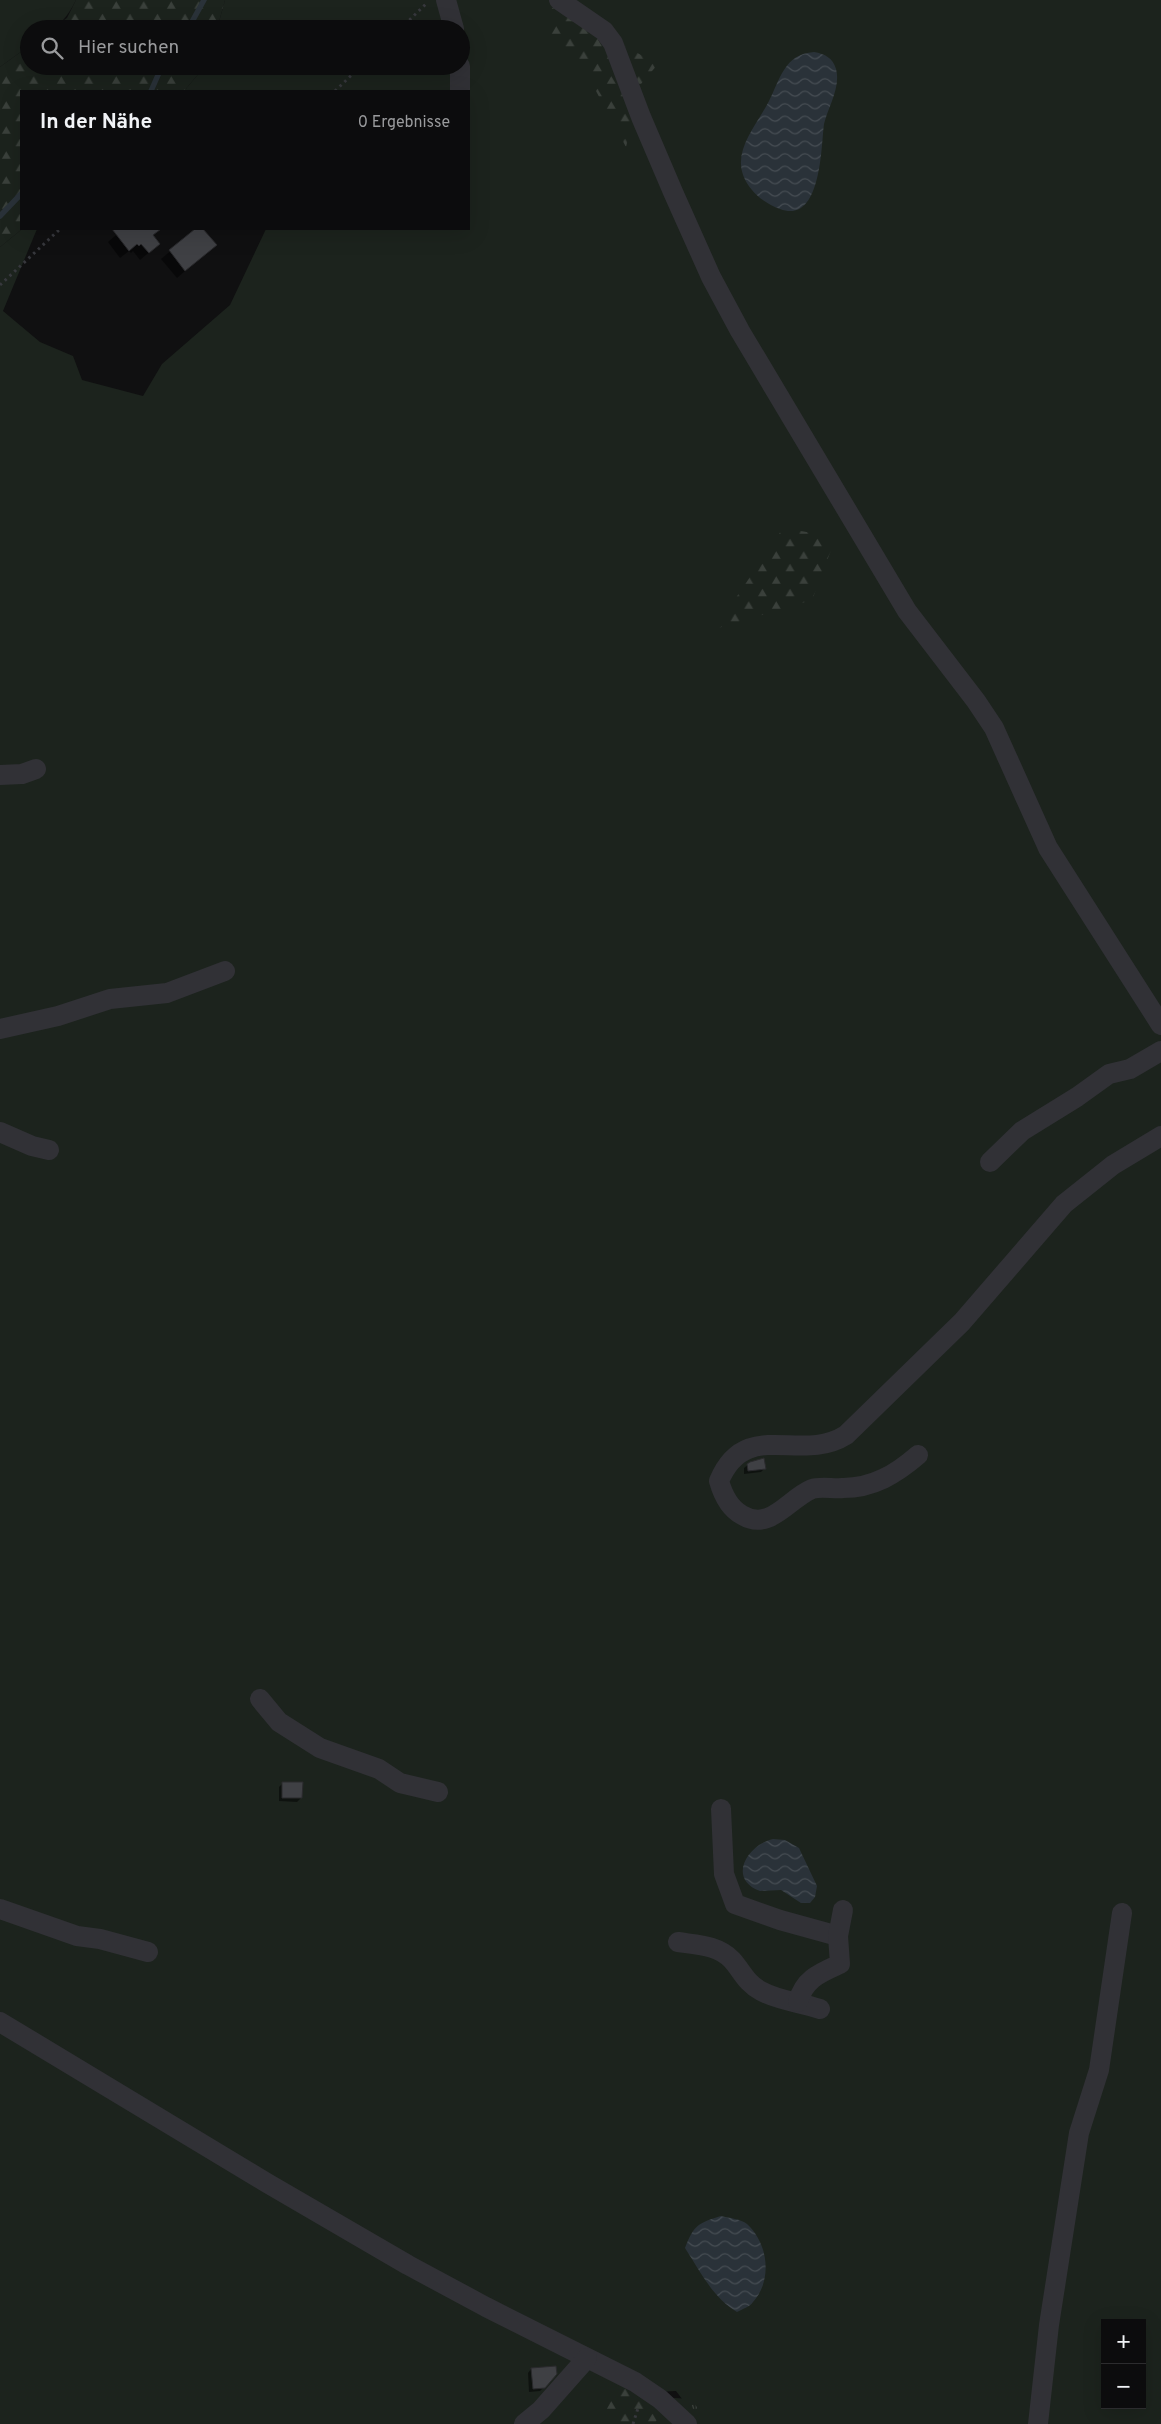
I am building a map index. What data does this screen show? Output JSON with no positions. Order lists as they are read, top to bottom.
{
  "page": {
    "search": "Hier suchen",
    "heading": ["In der Nähe", "0 Ergebnisse"],
    "map_buttons": ["+", "−"]
  }
}
